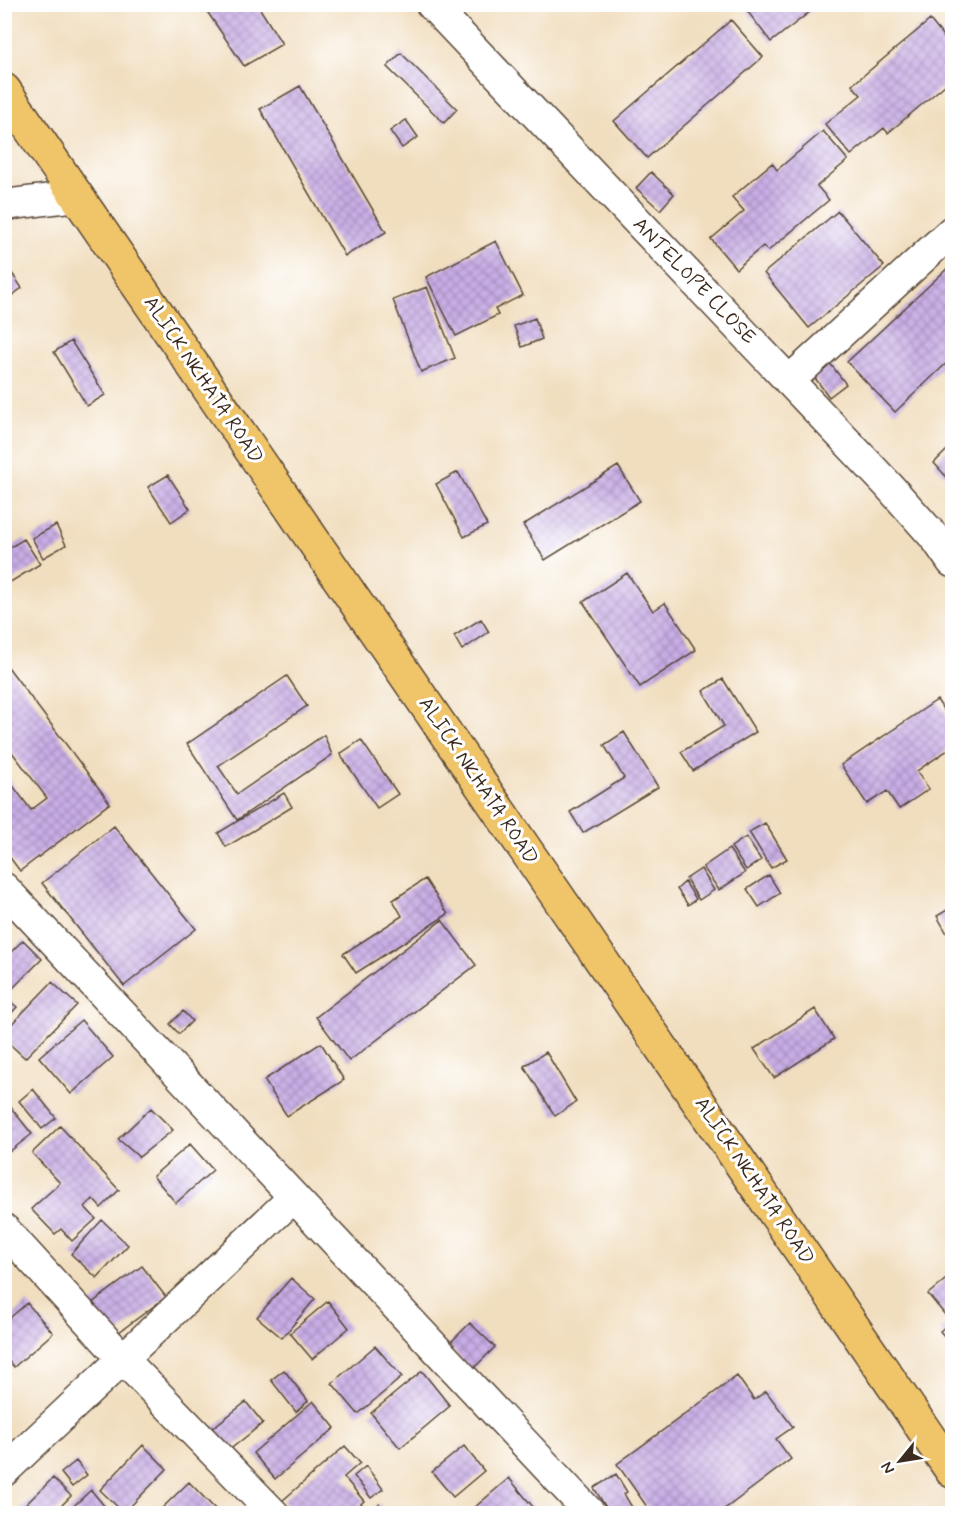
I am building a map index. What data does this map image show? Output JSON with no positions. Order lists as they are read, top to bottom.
{
  "streets": {
    "main road": ["ALICK NKHATA ROAD"],
    "street": ["ANTELOPE CLOSE"]
  },
  "north": "bottom left"
}
